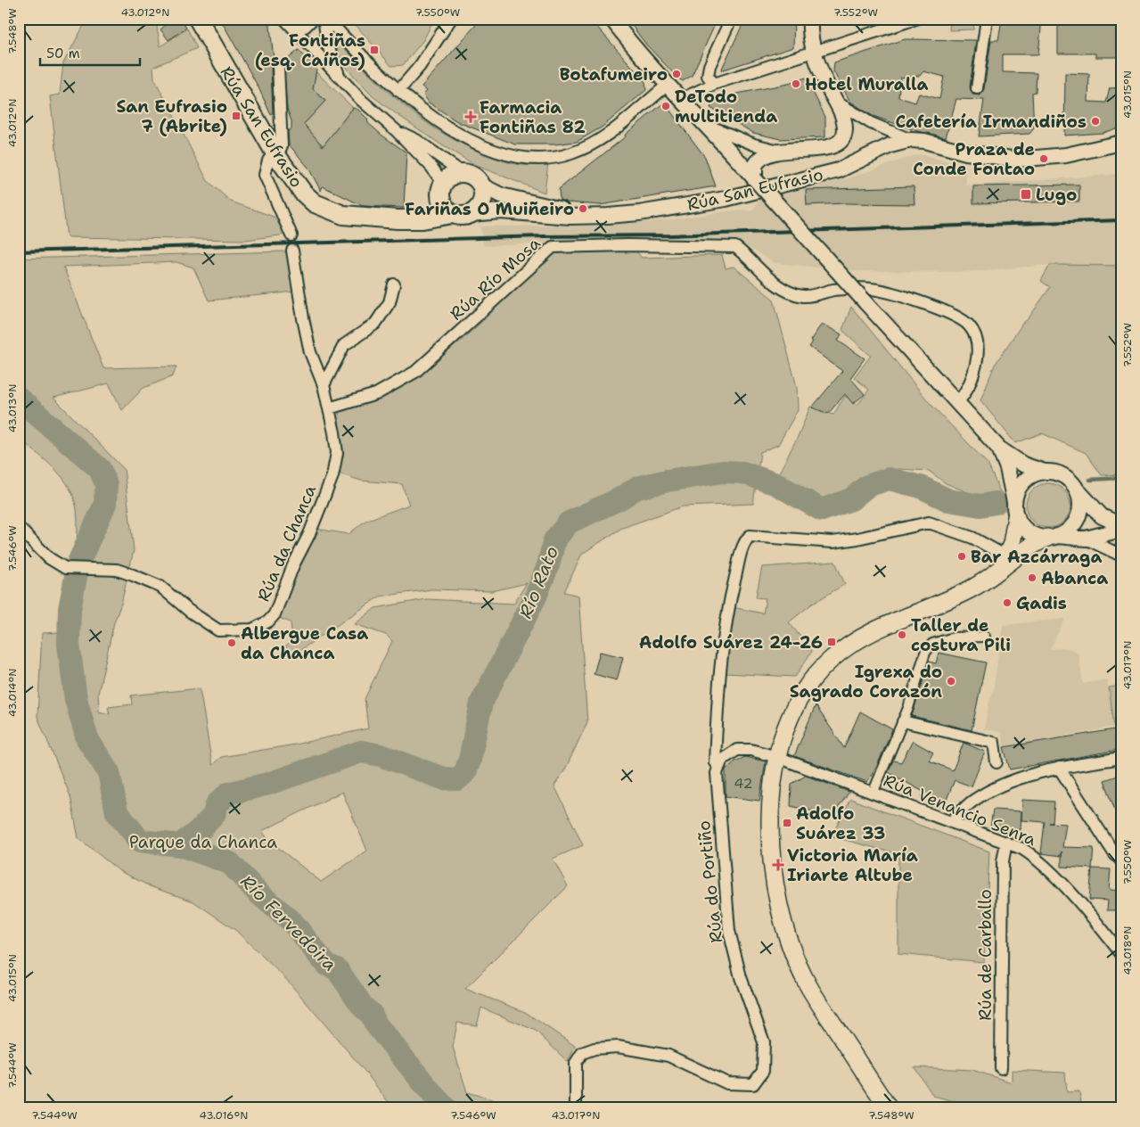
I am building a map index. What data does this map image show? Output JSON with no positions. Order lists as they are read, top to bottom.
{
  "streets": {
    "main road": ["Rúa San Eufrasio"],
    "street": [
      "Rúa Río Mosa",
      "Rúa da Chanca",
      "Rúa Venancio Senra",
      "Rúa do Portiño",
      "Rúa de Carballo"
    ]
  },
  "crossings": [
    ["Rúa Río Mosa", "Rúa da Chanca"],
    ["Rúa Venancio Senra", "Rúa de Carballo"]
  ],
  "water": ["Río Rato", "Río Fervedoira"],
  "parks": ["Parque da Chanca"],
  "places": {
    "transit": [
      "Fontiñas (esq. Caíños)",
      "San Eufrasio 7 (Abrite)",
      "Lugo",
      "Adolfo Suárez 24-26",
      "Adolfo Suárez 33"
    ],
    "other": [
      "Botafumeiro",
      "Hotel Muralla",
      "DeTodo multitienda",
      "Cafetería Irmandiños",
      "Praza de Conde Fontao",
      "Fariñas O Muiñeiro",
      "Bar Azcárraga",
      "Abanca",
      "Gadis",
      "Taller de costura Pili",
      "Albergue Casa da Chanca",
      "Igrexa do Sagrado Corazón"
    ],
    "health": ["Farmacia Fontiñas 82", "Victoria María Iriarte Altube"]
  },
  "house_numbers": ["42"],
  "scale_bar": "50 m",
  "coordinates": [
    "43.012°N",
    "7.550°W",
    "7.552°W",
    "7.548°W",
    "43.015°N",
    "43.013°N",
    "7.546°W",
    "43.017°N",
    "43.014°N",
    "43.018°N",
    "7.544°W",
    "43.016°N"
  ]
}
